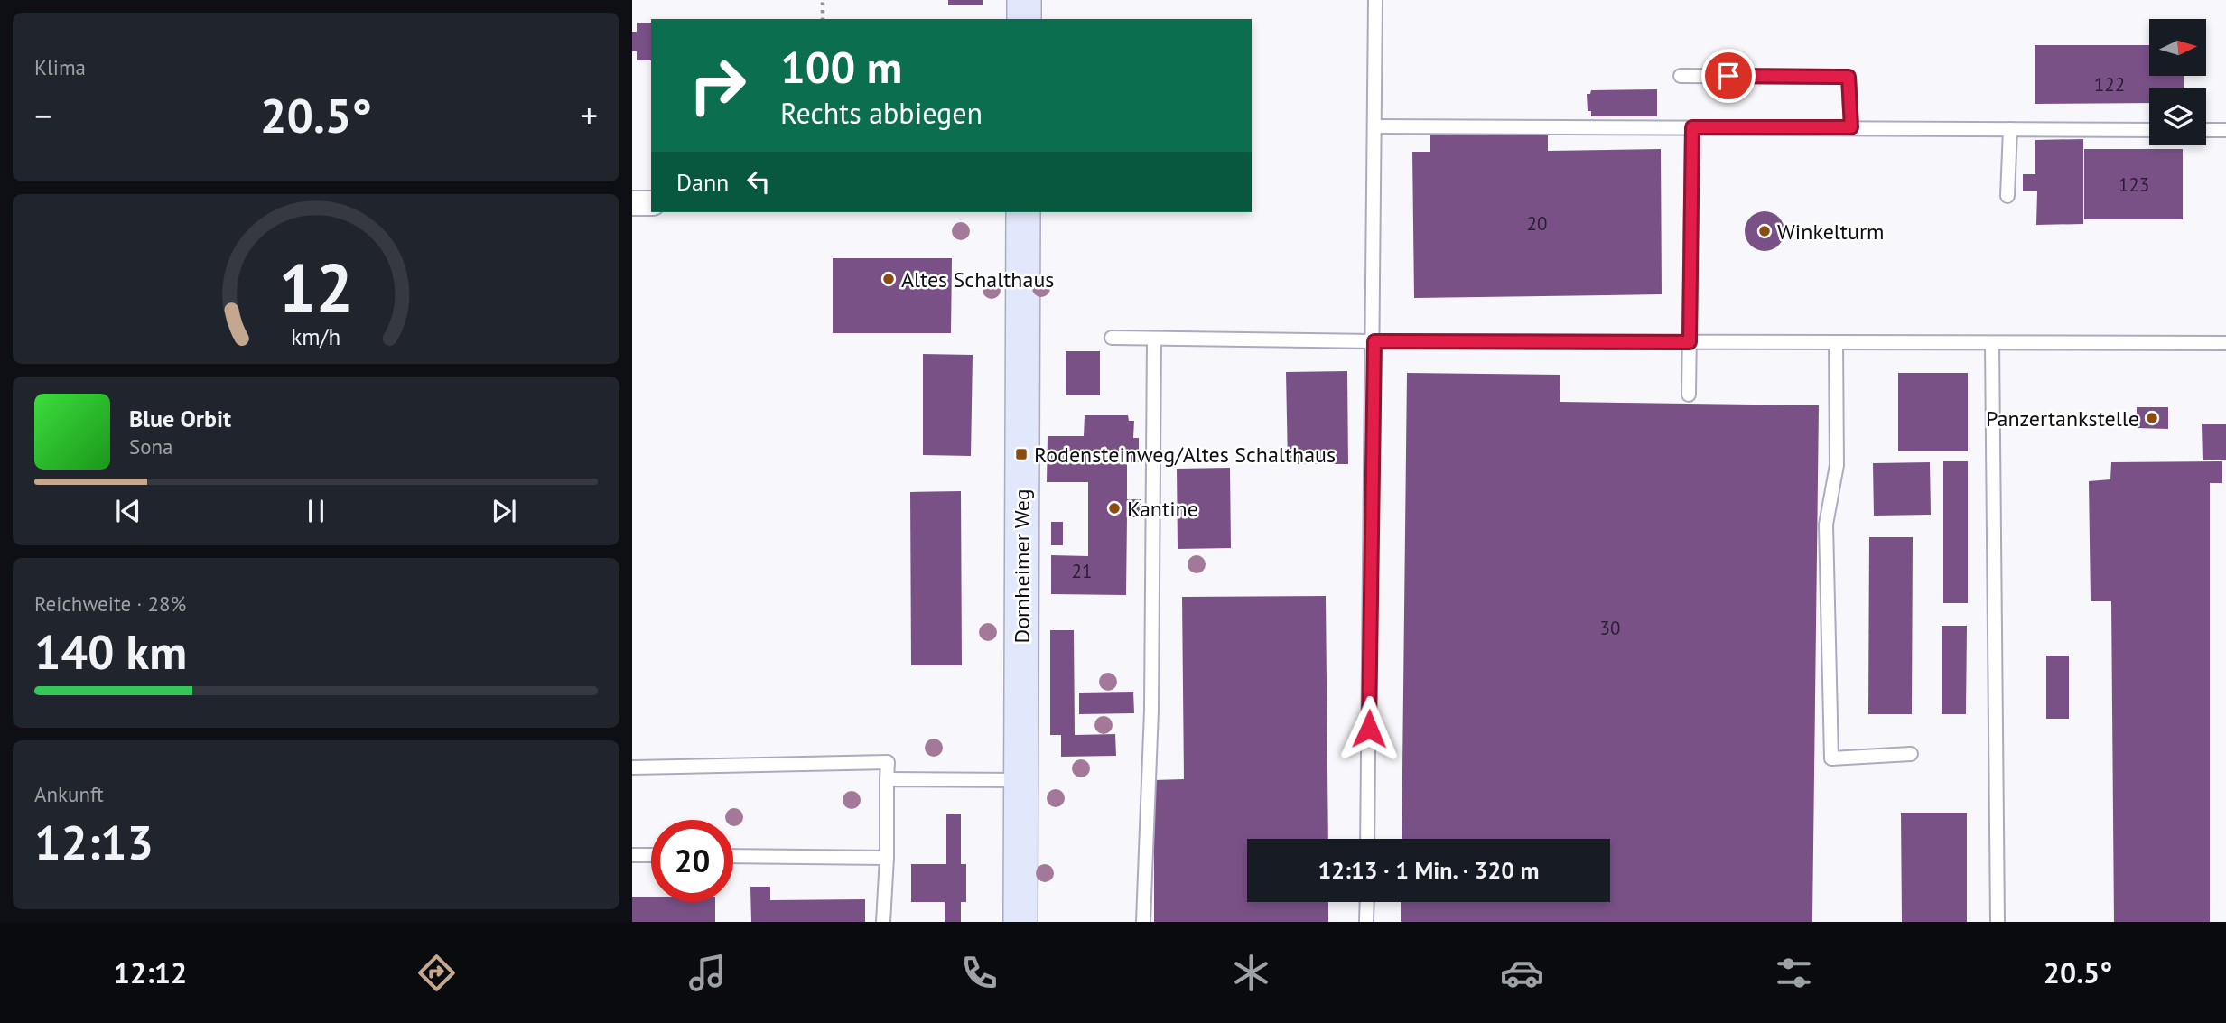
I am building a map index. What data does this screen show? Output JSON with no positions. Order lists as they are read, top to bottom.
{
  "streets": {
    "main road": ["Dornheimer Weg"]
  },
  "places": {
    "other": [
      "Winkelturm",
      "Altes Schalthaus",
      "Panzertankstelle",
      "Kantine"
    ],
    "transit": ["Rodensteinweg/Altes Schalthaus"]
  },
  "house_numbers": [
    "122",
    "123",
    "20",
    "21",
    "30"
  ],
  "north": "right",
  "page": {
    "tile": [
      "Klima",
      ["Reichweite · 28%", "140 km"],
      ["Ankunft", "12:13"]
    ],
    "turn": ["100 m", "Rechts abbiegen"],
    "heat": ["−", "20.5°", "+"],
    "then": "Dann",
    "song": ["Blue Orbit", "Sona"],
    "limit": "20",
    "trip": "12:13 · 1 Min. · 320 m",
    "tabs": ["12:12", "20.5°"],
    "gauge": ["12", "km/h"]
  }
}
